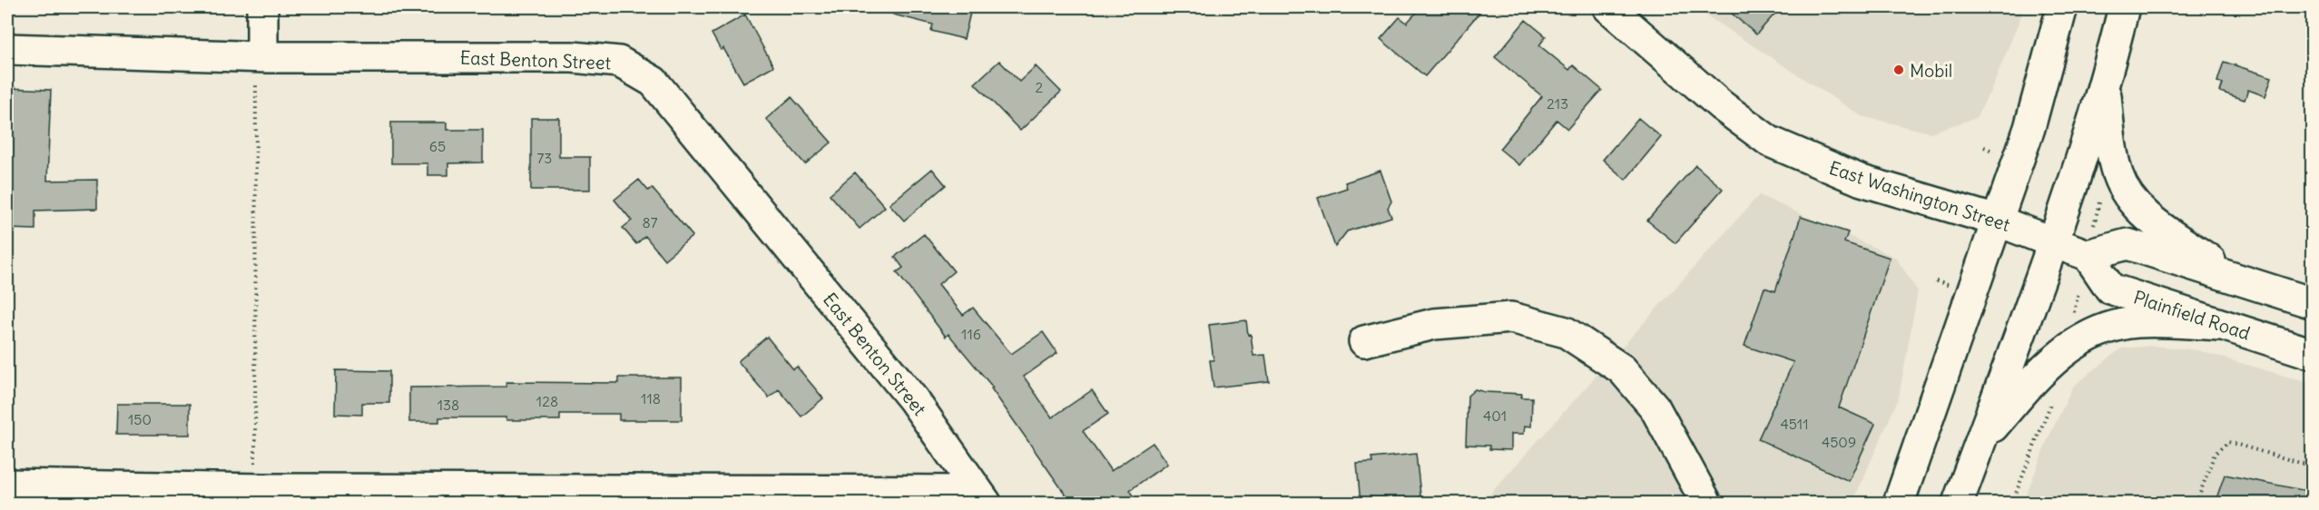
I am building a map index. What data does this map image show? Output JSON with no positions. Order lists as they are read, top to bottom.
{
  "streets": {
    "street": ["East Benton Street", "East Washington Street", "Plainfield Road"]
  },
  "places": ["Mobil"],
  "house_numbers": [
    "2",
    "213",
    "65",
    "73",
    "87",
    "116",
    "118",
    "128",
    "138",
    "401",
    "150",
    "4511",
    "4509"
  ]
}
